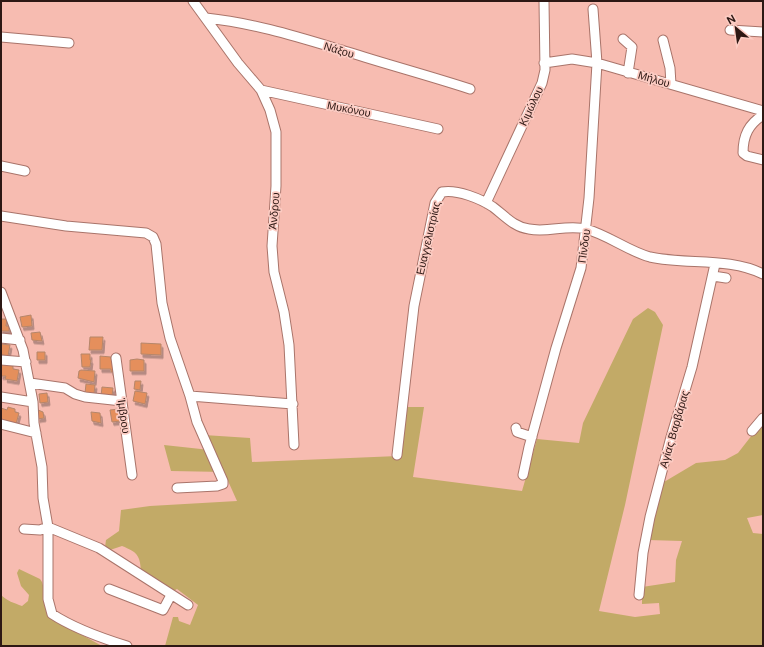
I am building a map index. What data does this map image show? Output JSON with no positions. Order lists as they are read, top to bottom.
{
  "streets": {
    "street": [
      "Νάξου",
      "Μήλου",
      "Κιμώλου",
      "Μυκόνου",
      "Άνδρου",
      "Ευαγγελιστρίας",
      "Πίνδου",
      "Ίμβρου",
      "Αγίας Βαρβάρας"
    ]
  },
  "crossings": [
    ["Νάξου", "Άνδρου"],
    ["Μήλου", "Κιμώλου"],
    ["Μήλου", "Πίνδου"],
    ["Κιμώλου", "Ευαγγελιστρίας"],
    ["Μυκόνου", "Άνδρου"],
    ["Ευαγγελιστρίας", "Πίνδου"],
    ["Ευαγγελιστρίας", "Αγίας Βαρβάρας"]
  ],
  "north": "top left"
}
